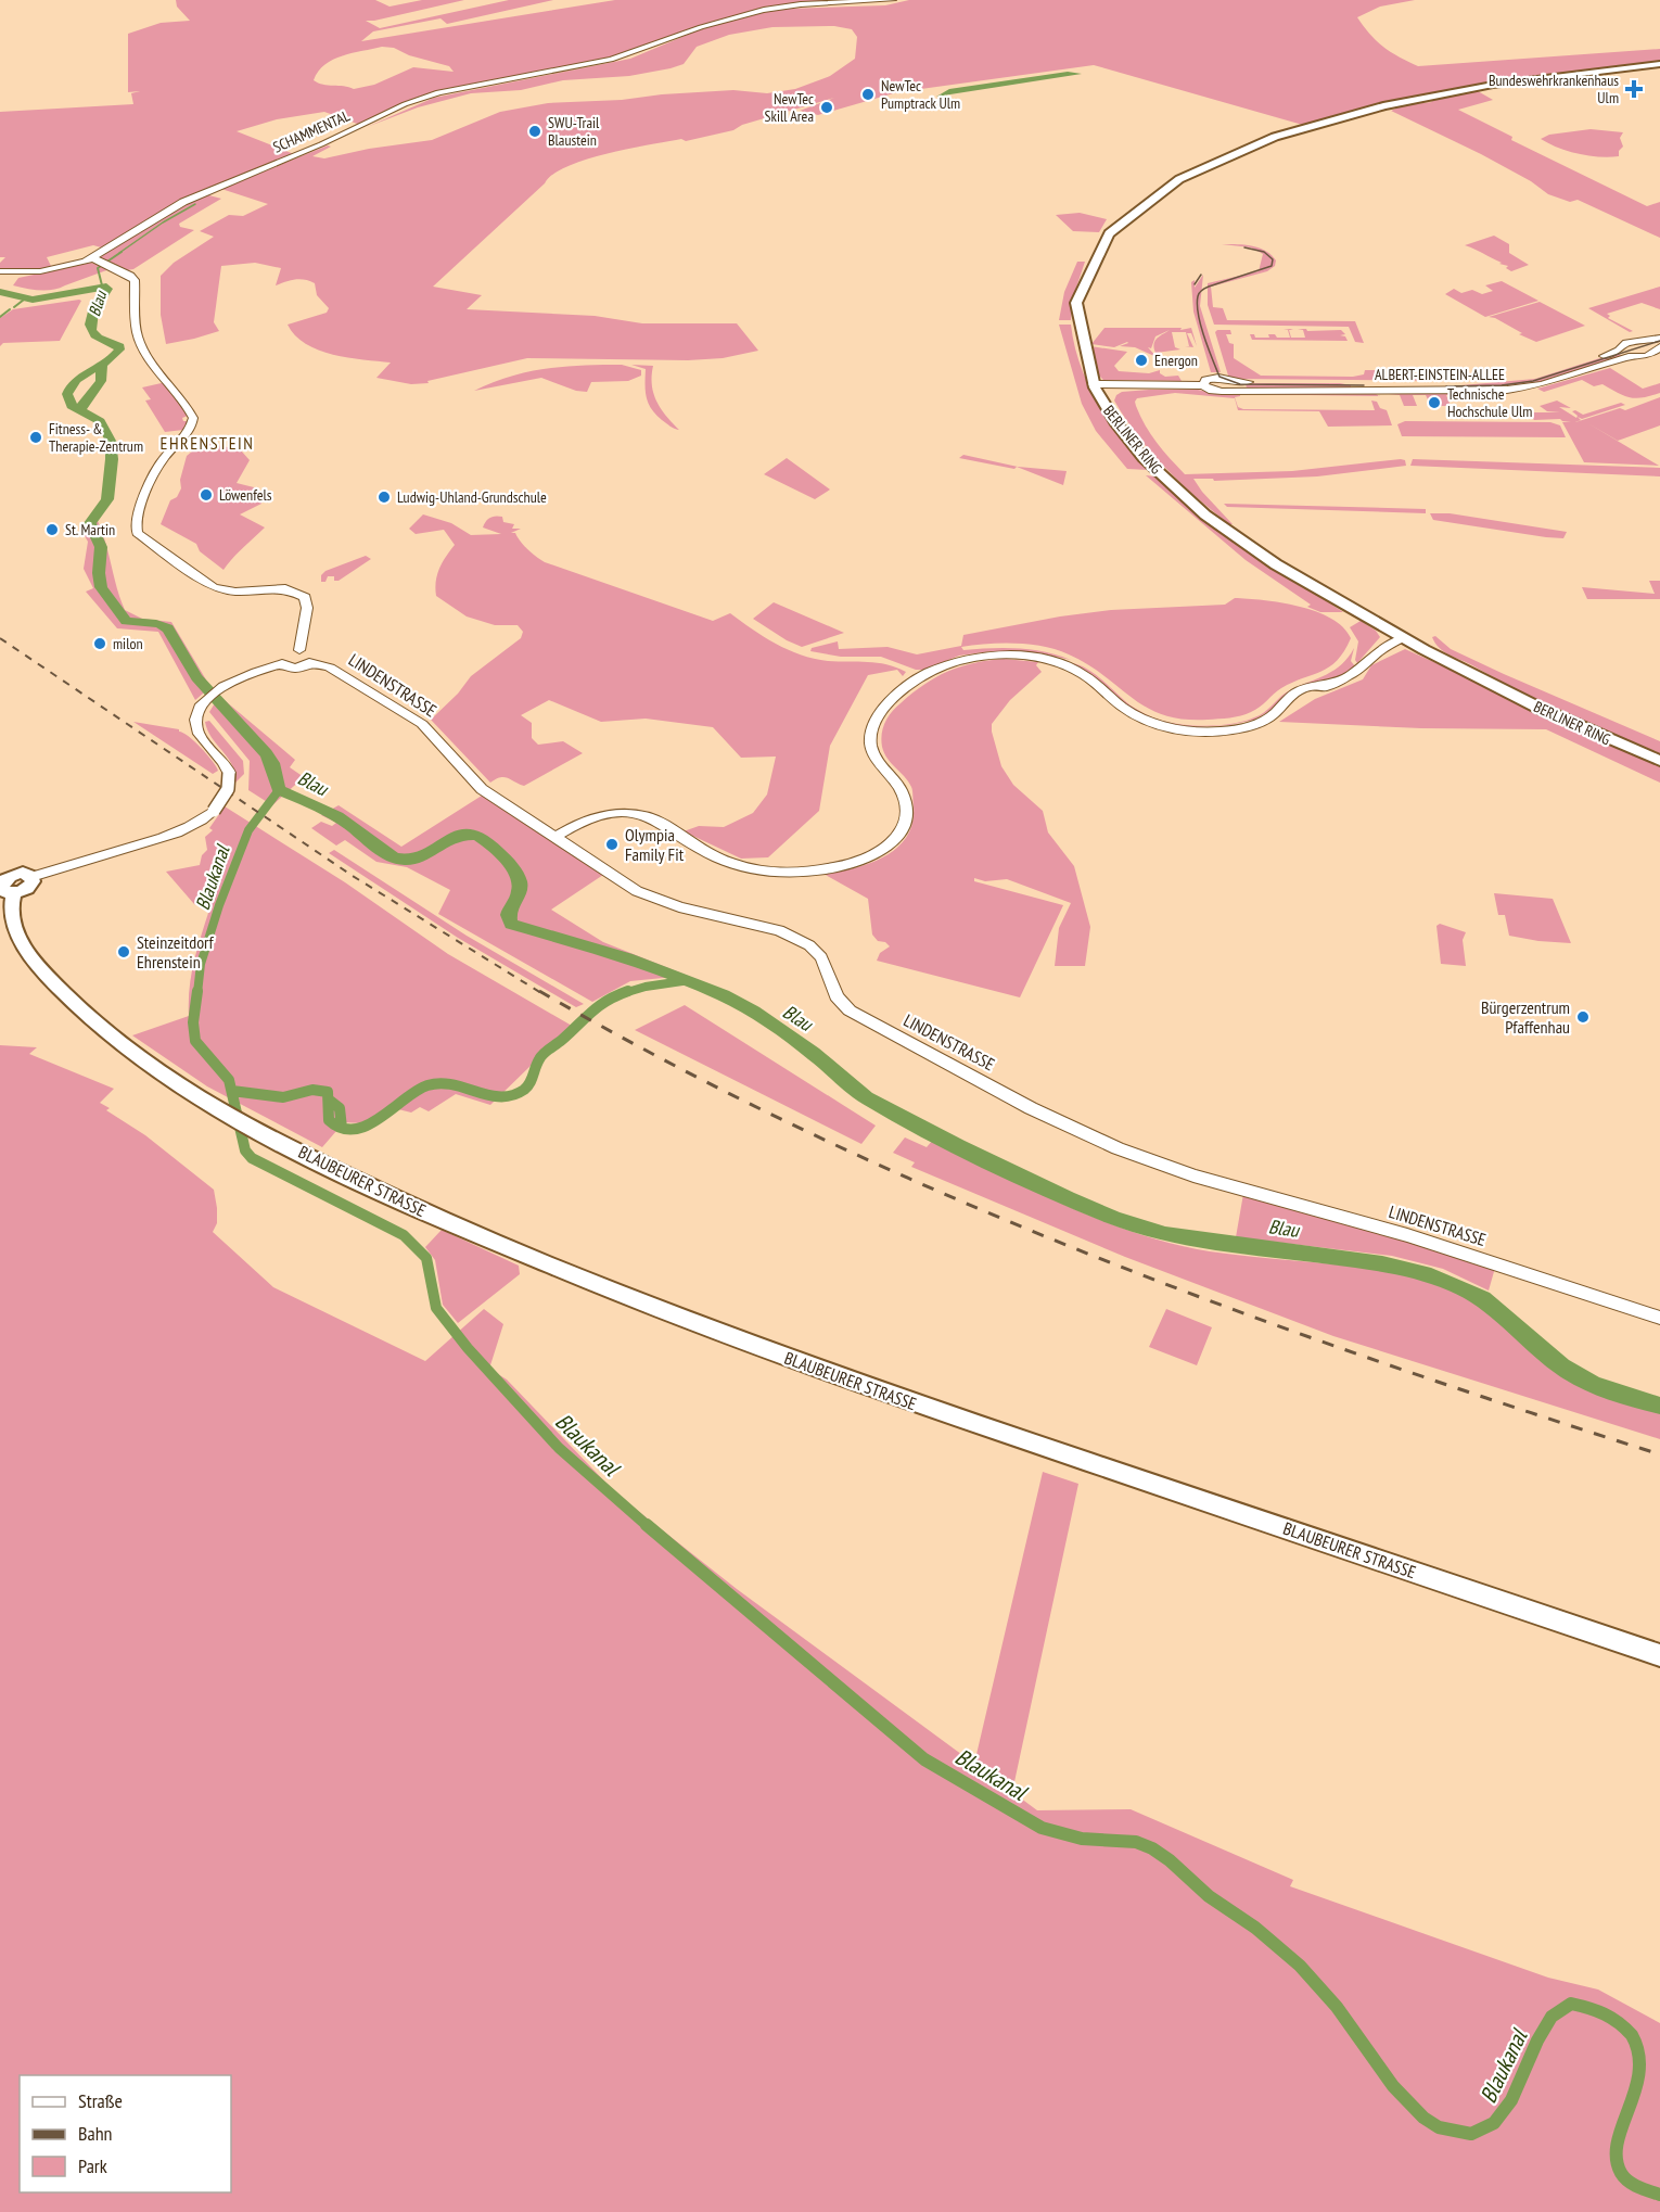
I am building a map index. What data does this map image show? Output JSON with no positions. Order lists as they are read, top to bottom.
{
  "streets": {
    "main road": ["BERLINER RING", "BLAUBEURER STRASSE"],
    "street": ["SCHAMMENTAL", "ALBERT-EINSTEIN-ALLEE", "LINDENSTRASSE"]
  },
  "crossings": [
    ["ALBERT-EINSTEIN-ALLEE", "BERLINER RING"]
  ],
  "districts": ["EHRENSTEIN"],
  "water": ["Blau", "Blaukanal"],
  "places": {
    "health": ["Bundeswehrkrankenhaus Ulm"],
    "other": [
      "NewTec Pumptrack Ulm",
      "NewTec Skill Area",
      "SWU-Trail Blaustein",
      "Energon",
      "Technische Hochschule Ulm",
      "Fitness- & Therapie-Zentrum",
      "Löwenfels",
      "Ludwig-Uhland-Grundschule",
      "St. Martin",
      "milon",
      "Olympia Family Fit",
      "Steinzeitdorf Ehrenstein",
      "Bürgerzentrum Pfaffenhau"
    ]
  },
  "legend": ["Straße", "Bahn", "Park"]
}
